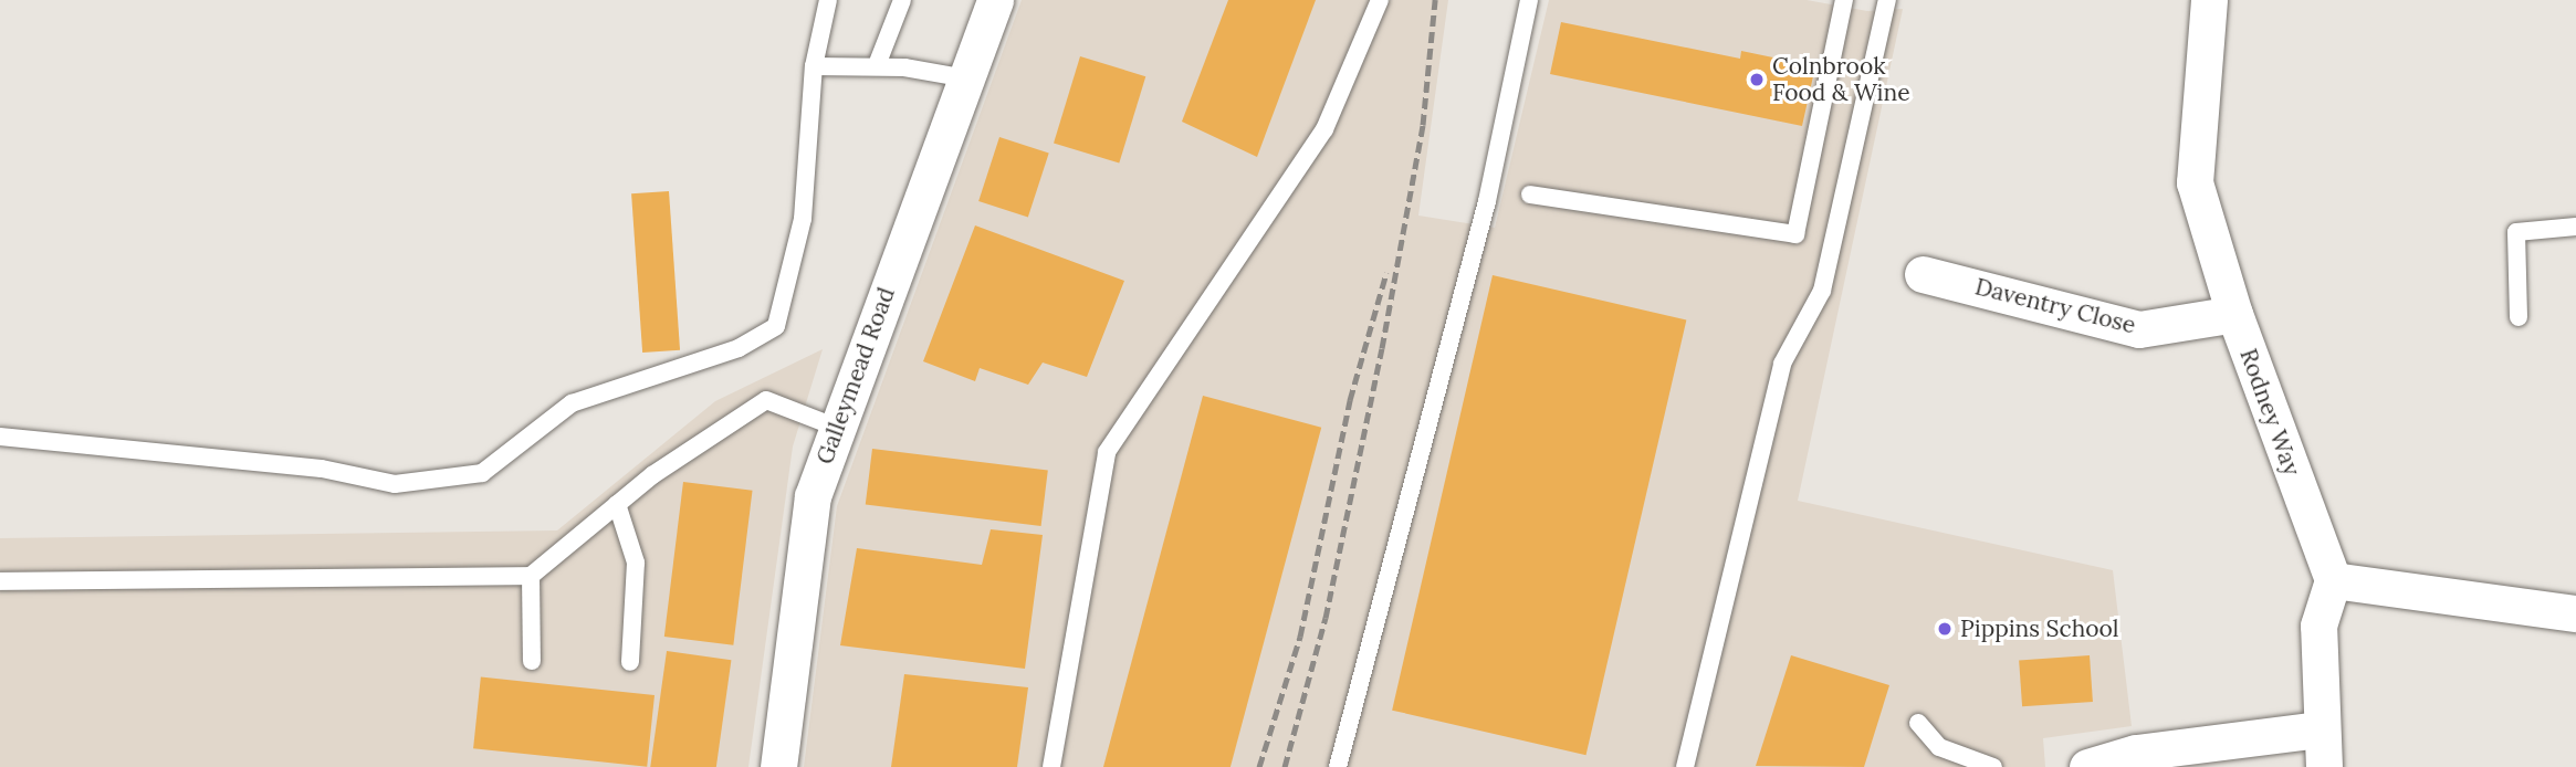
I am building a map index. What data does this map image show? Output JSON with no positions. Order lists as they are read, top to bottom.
{
  "streets": {
    "street": ["Daventry Close", "Galleymead Road", "Rodney Way"]
  },
  "crossings": [
    ["Daventry Close", "Rodney Way"]
  ],
  "places": ["Colnbrook Food & Wine", "Pippins School"]
}
